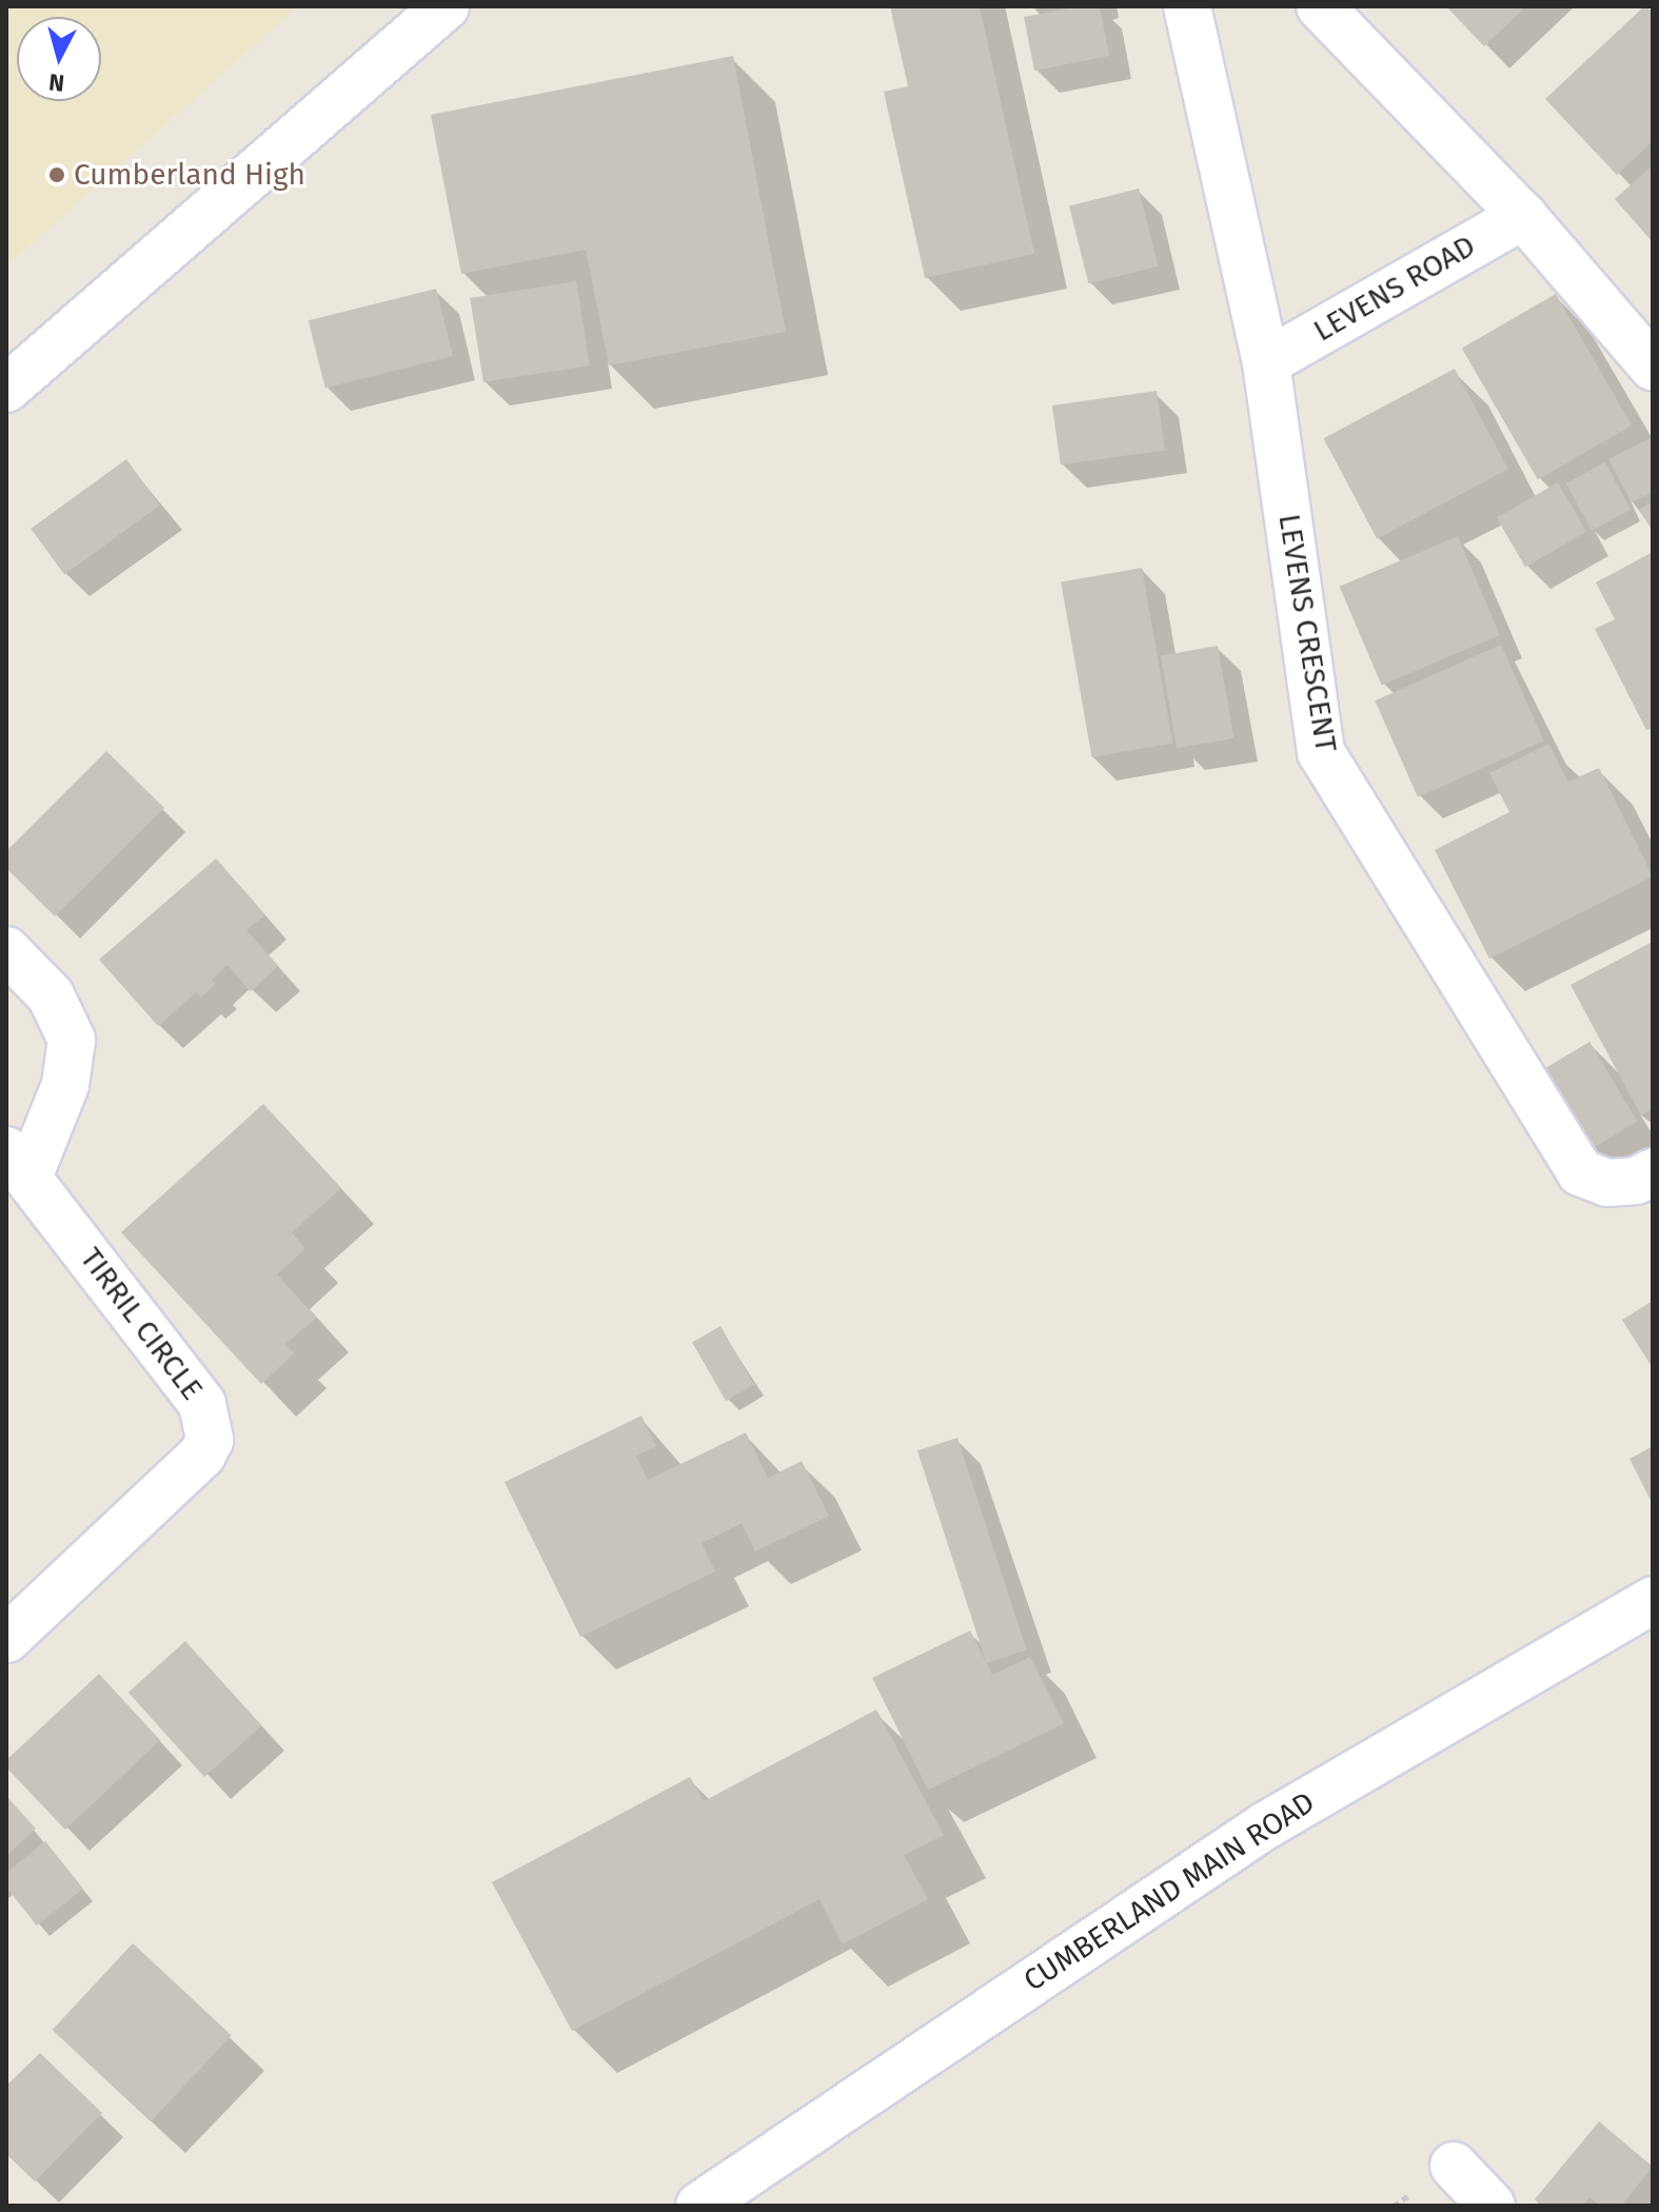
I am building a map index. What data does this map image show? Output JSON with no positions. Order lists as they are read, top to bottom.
{
  "streets": {
    "street": [
      "LEVENS ROAD",
      "LEVENS CRESCENT",
      "TIRRIL CIRCLE",
      "CUMBERLAND MAIN ROAD"
    ]
  },
  "crossings": [
    ["LEVENS ROAD", "LEVENS CRESCENT"]
  ],
  "places": ["Cumberland High"],
  "north": "bottom"
}
